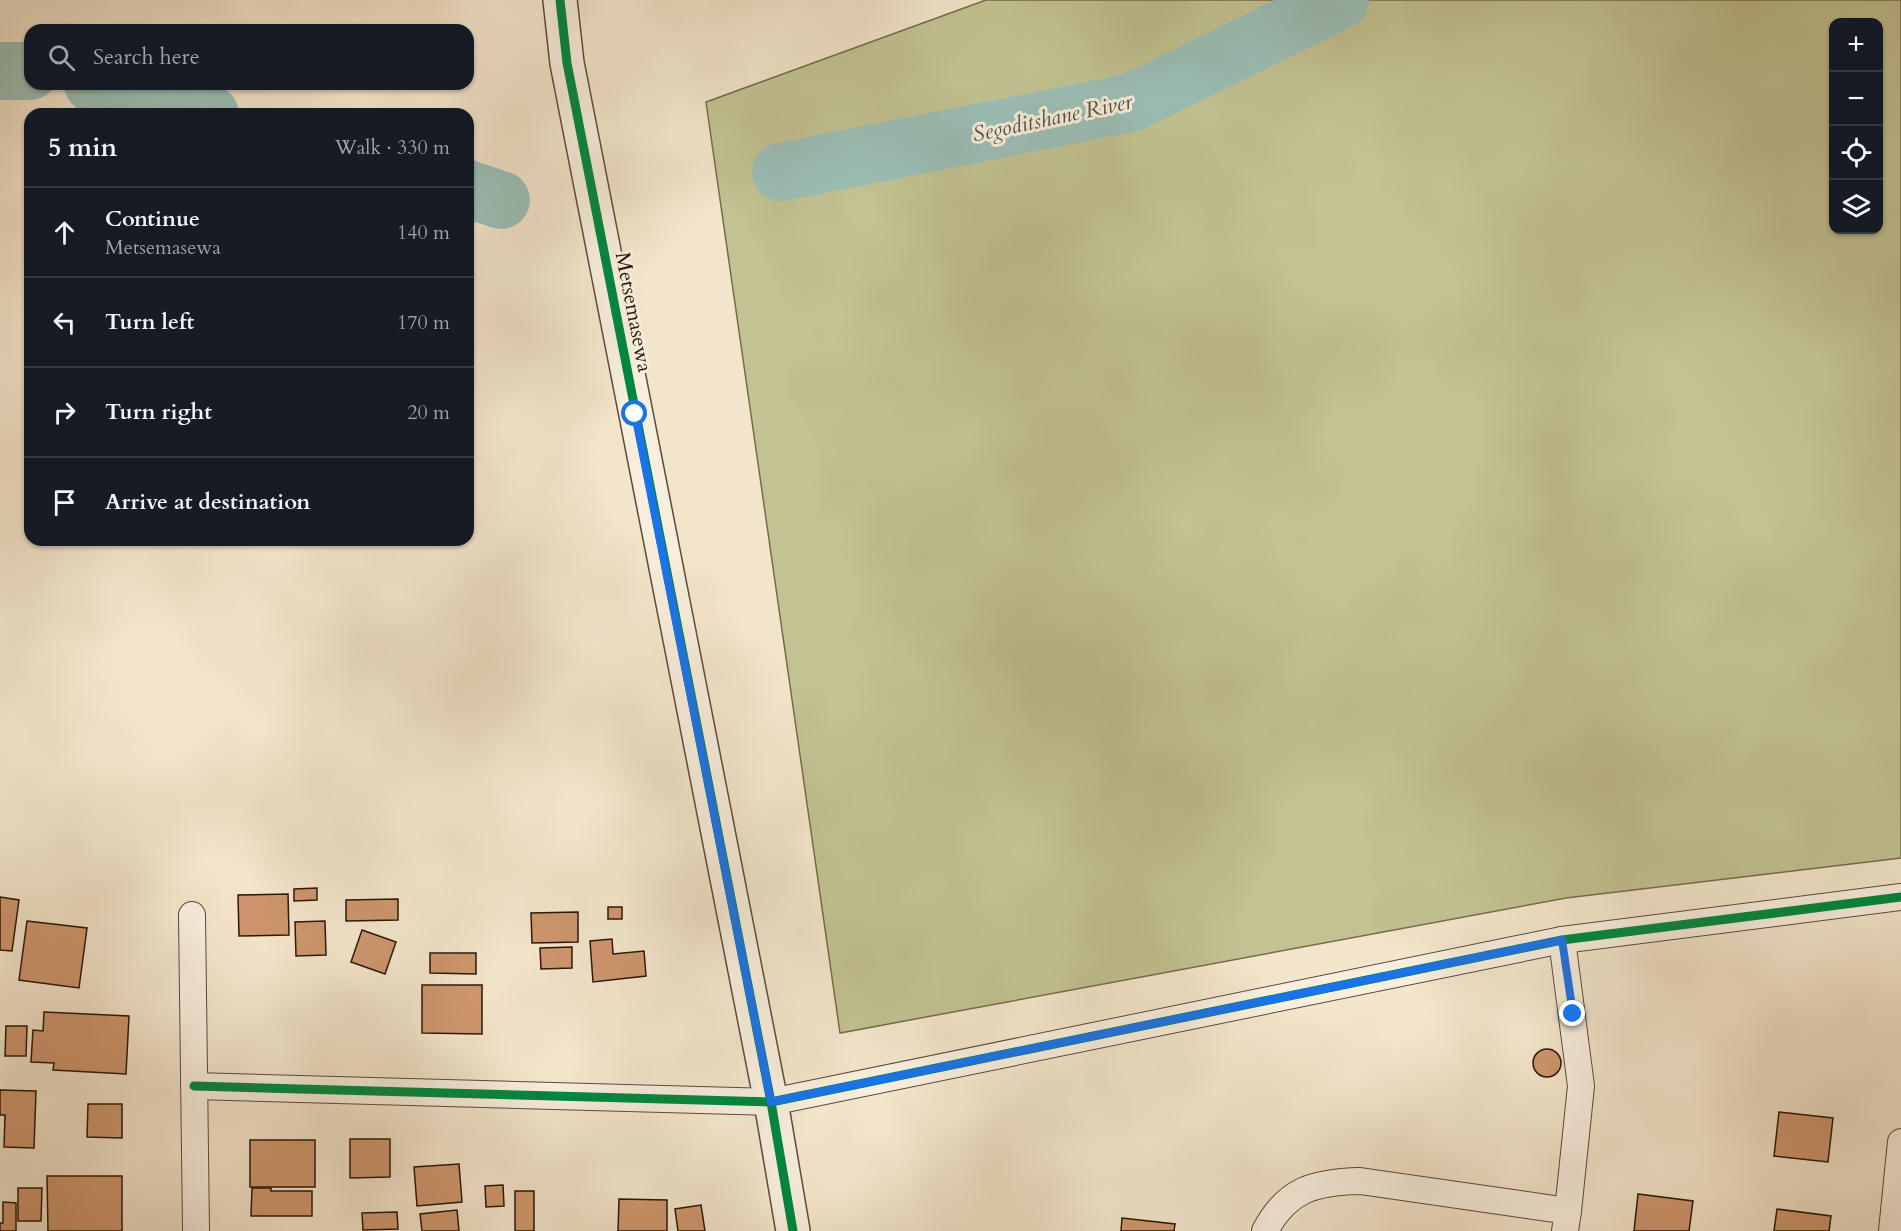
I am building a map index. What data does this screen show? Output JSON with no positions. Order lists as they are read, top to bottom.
{
  "streets": {
    "street": ["Metsemasewa"]
  },
  "water": ["Segoditshane River"],
  "page": {
    "map_buttons": ["+", "−"],
    "search": "Search here",
    "heading": ["5 min", "Walk · 330 m"],
    "list": [
      ["Continue", "Metsemasewa", "140 m"],
      ["Turn left", "170 m"],
      ["Turn right", "20 m"],
      "Arrive at destination"
    ]
  }
}
